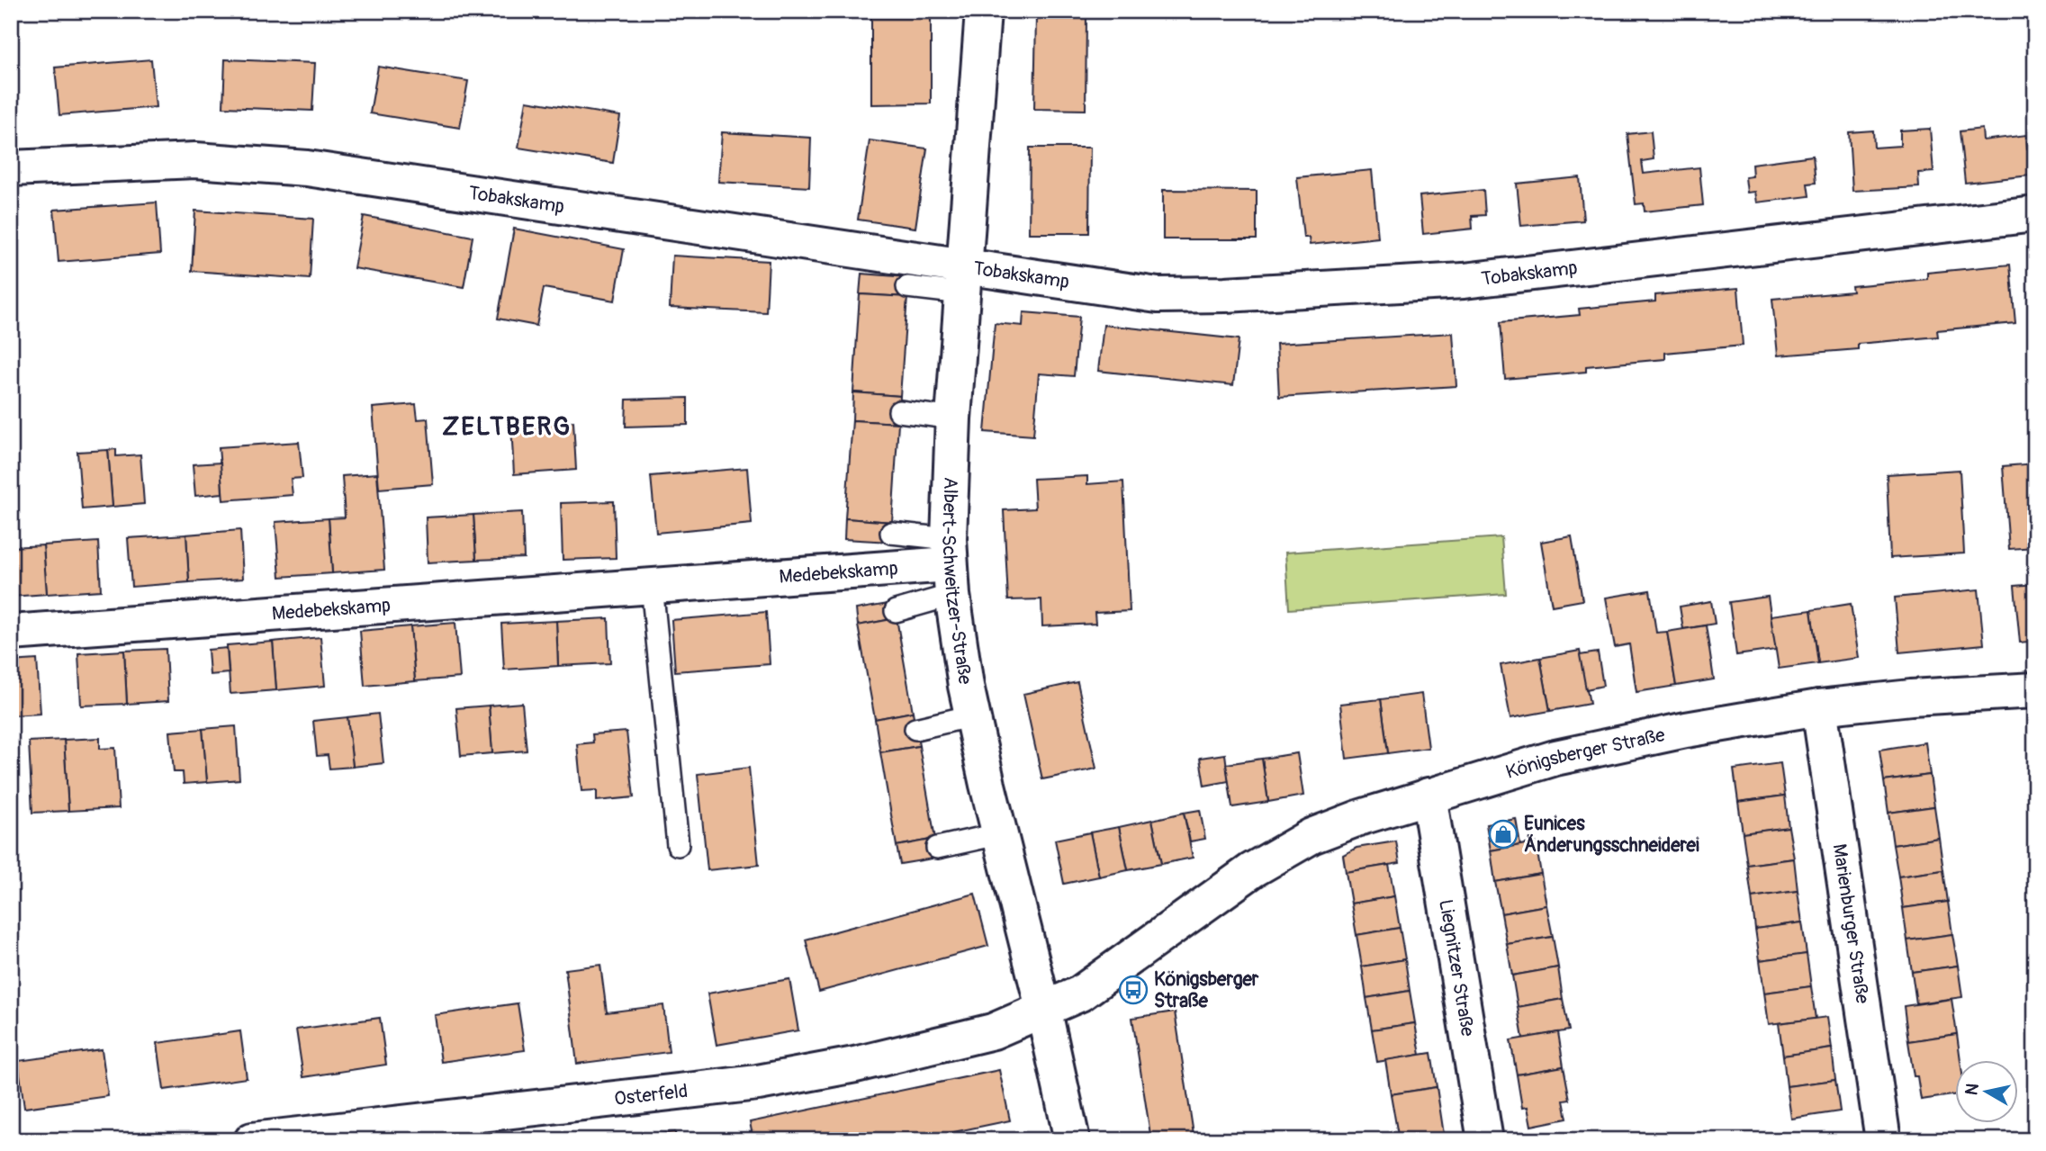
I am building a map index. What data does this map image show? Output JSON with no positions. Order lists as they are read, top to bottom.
{
  "streets": {
    "street": [
      "Tobakskamp",
      "Medebekskamp",
      "Albert-Schweitzer-Straße",
      "Königsberger Straße",
      "Marienburger Straße",
      "Liegnitzer Straße",
      "Osterfeld"
    ]
  },
  "crossings": [
    ["Tobakskamp", "Albert-Schweitzer-Straße"],
    ["Medebekskamp", "Albert-Schweitzer-Straße"],
    ["Albert-Schweitzer-Straße", "Königsberger Straße"],
    ["Albert-Schweitzer-Straße", "Osterfeld"],
    ["Königsberger Straße", "Marienburger Straße"],
    ["Königsberger Straße", "Liegnitzer Straße"],
    ["Königsberger Straße", "Osterfeld"]
  ],
  "districts": ["ZELTBERG"],
  "places": {
    "shop": ["Eunices Änderungsschneiderei"],
    "bus stop": ["Königsberger Straße"]
  },
  "north": "left"
}
